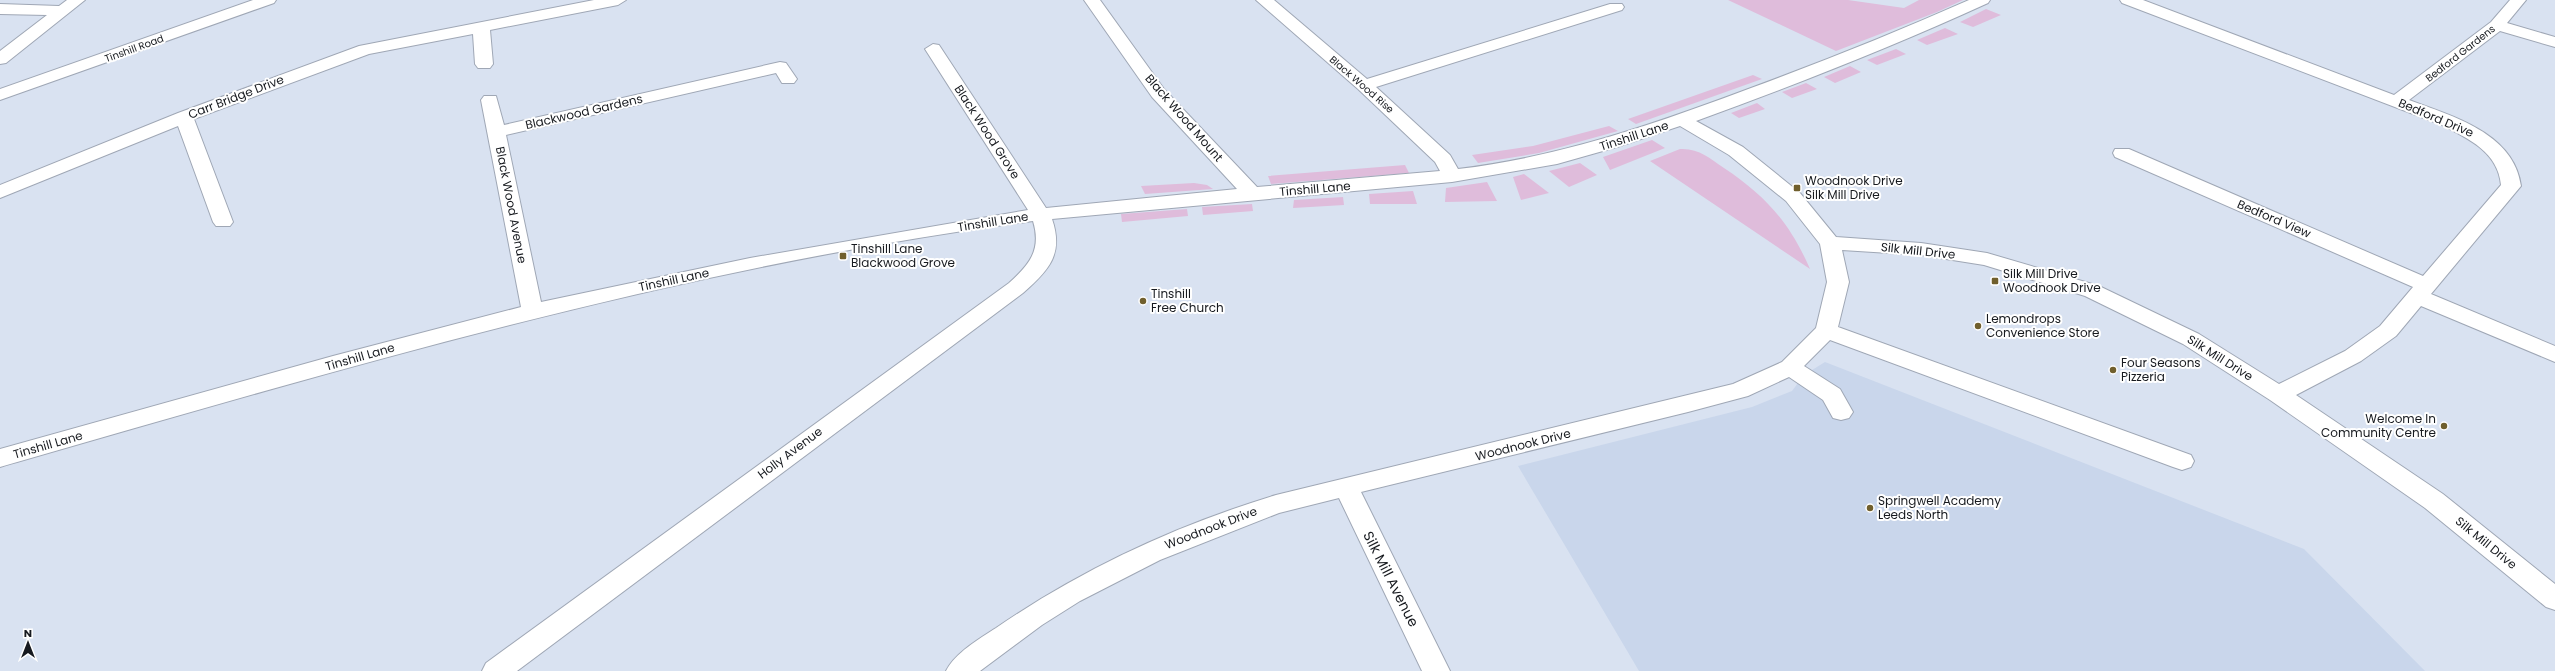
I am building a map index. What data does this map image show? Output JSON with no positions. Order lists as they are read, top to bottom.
{
  "streets": {
    "street": [
      "Tinshill Road",
      "Bedford Gardens",
      "Black Wood Rise",
      "Carr Bridge Drive",
      "Blackwood Gardens",
      "Black Wood Mount",
      "Bedford Drive",
      "Black Wood Grove",
      "Tinshill Lane",
      "Black Wood Avenue",
      "Bedford View",
      "Silk Mill Drive",
      "Woodnook Drive",
      "Holly Avenue",
      "Silk Mill Avenue"
    ]
  },
  "crossings": [
    ["Bedford Gardens", "Bedford Drive"],
    ["Black Wood Rise", "Tinshill Lane"],
    ["Blackwood Gardens", "Black Wood Avenue"],
    ["Black Wood Mount", "Tinshill Lane"],
    ["Bedford Drive", "Bedford View"],
    ["Bedford Drive", "Silk Mill Drive"],
    ["Black Wood Grove", "Tinshill Lane"],
    ["Black Wood Grove", "Holly Avenue"],
    ["Tinshill Lane", "Black Wood Avenue"],
    ["Tinshill Lane", "Holly Avenue"],
    ["Woodnook Drive", "Silk Mill Avenue"]
  ],
  "places": {
    "transit": ["Woodnook Drive Silk Mill Drive", "Tinshill Lane Blackwood Grove", "Silk Mill Drive Woodnook Drive"],
    "other": [
      "Tinshill Free Church",
      "Lemondrops Convenience Store",
      "Four Seasons Pizzeria",
      "Welcome In Community Centre",
      "Springwell Academy Leeds North"
    ]
  },
  "north": "top"
}
